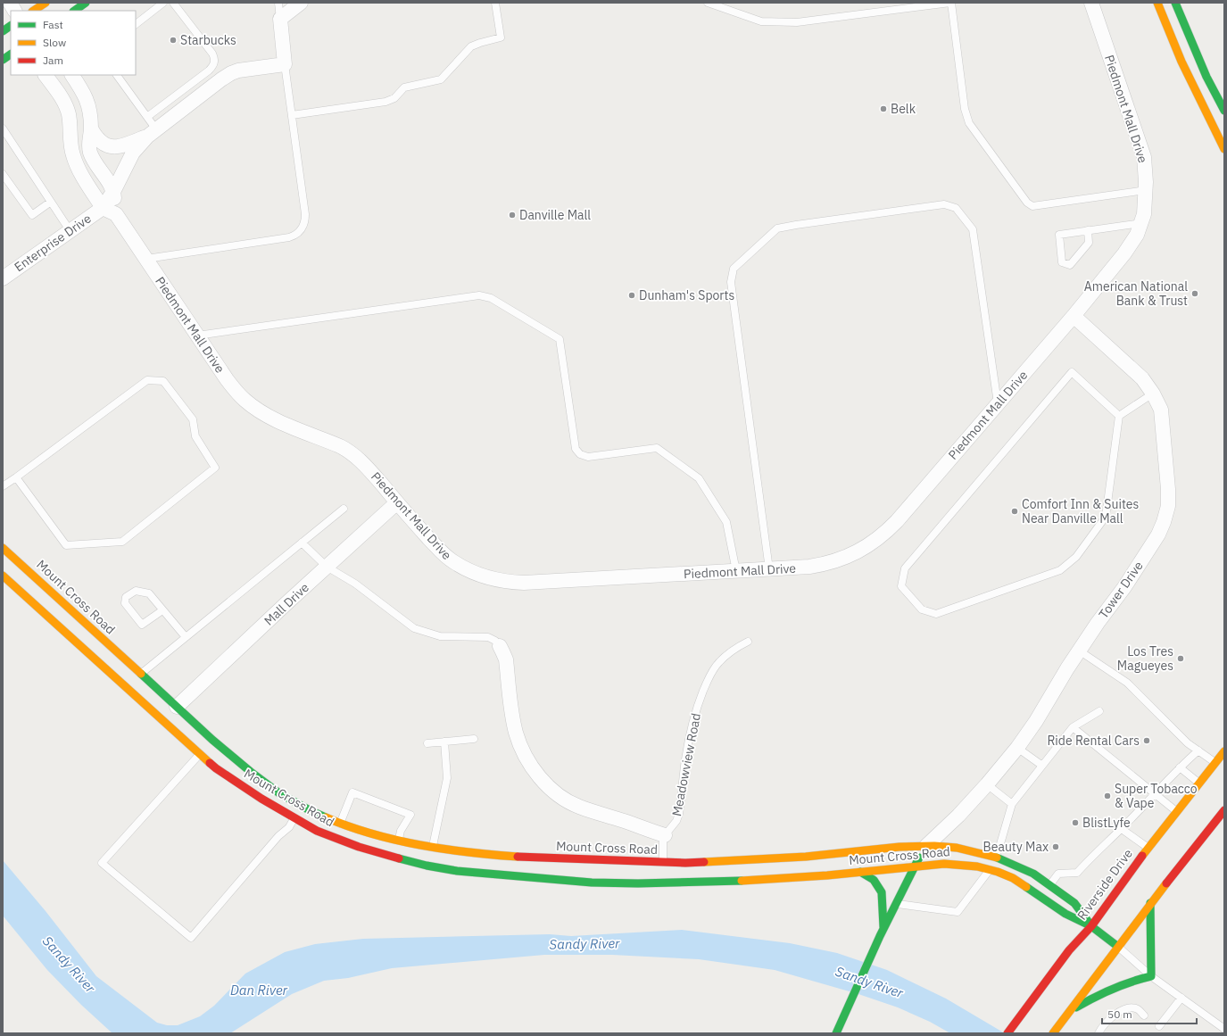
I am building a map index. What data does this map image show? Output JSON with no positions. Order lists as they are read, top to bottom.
{
  "streets": {
    "main road": ["Mount Cross Road", "Riverside Drive"],
    "street": [
      "Piedmont Mall Drive",
      "Enterprise Drive",
      "Tower Drive",
      "Mall Drive"
    ],
    "lane": ["Meadowview Road"]
  },
  "crossings": [
    ["Piedmont Mall Drive", "Tower Drive"],
    ["Piedmont Mall Drive", "Mall Drive"],
    ["Tower Drive", "Mount Cross Road"],
    ["Mount Cross Road", "Mall Drive"],
    ["Mount Cross Road", "Riverside Drive"]
  ],
  "water": ["Sandy River", "Dan River"],
  "places": [
    "Starbucks",
    "Belk",
    "Danville Mall",
    "American National Bank & Trust",
    "Dunham's Sports",
    "Comfort Inn & Suites Near Danville Mall",
    "Los Tres Magueyes",
    "Ride Rental Cars",
    "Super Tobacco & Vape",
    "BlistLyfe",
    "Beauty Max"
  ],
  "legend": ["Fast", "Slow", "Jam"],
  "scale_bar": "50 m"
}
